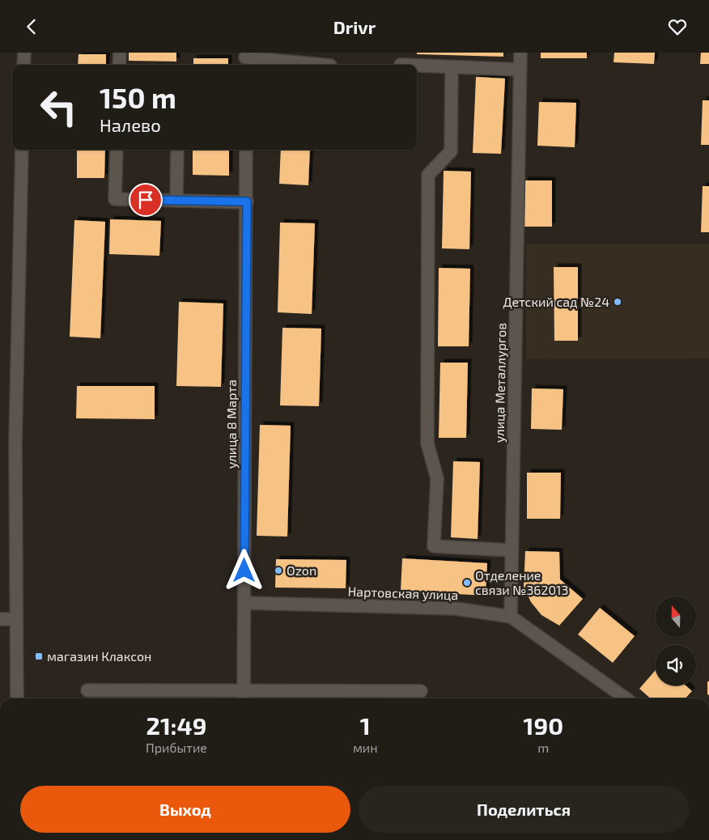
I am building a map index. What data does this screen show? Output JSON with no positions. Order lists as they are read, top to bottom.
{
  "streets": {
    "street": ["улица Металлургов", "улица 8 Марта", "Нартовская улица"]
  },
  "crossings": [
    ["улица Металлургов", "Нартовская улица"],
    ["улица 8 Марта", "Нартовская улица"]
  ],
  "places": {
    "other": ["Детский сад №24", "Ozon", "Отделение связи №362013"],
    "transit": ["магазин Клаксон"]
  },
  "north": "top",
  "page": {
    "header": "Drivr",
    "turn": ["150 m", "Налево"],
    "eta": [
      "21:49",
      "Прибытие",
      "1",
      "мин",
      "190",
      "m"
    ],
    "buttons": ["Выход", "Поделиться"]
  }
}
